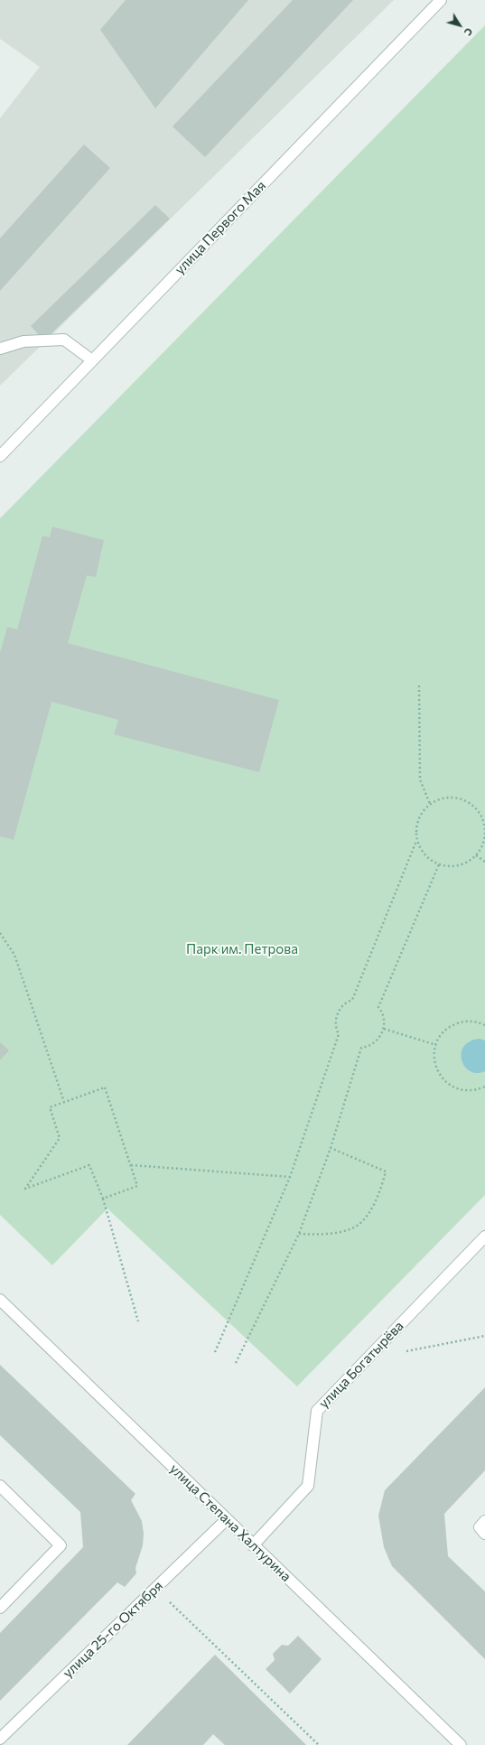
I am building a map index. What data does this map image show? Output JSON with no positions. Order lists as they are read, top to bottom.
{
  "streets": {
    "street": [
      "улица Первого Мая",
      "улица Богатырёва",
      "улица Степана Халтурина",
      "улица 25-го Октября"
    ]
  },
  "crossings": [
    ["улица Богатырёва", "улица Степана Халтурина"],
    ["улица Степана Халтурина", "улица 25-го Октября"]
  ],
  "parks": ["Парк им. Петрова"],
  "north": "bottom right"
}
